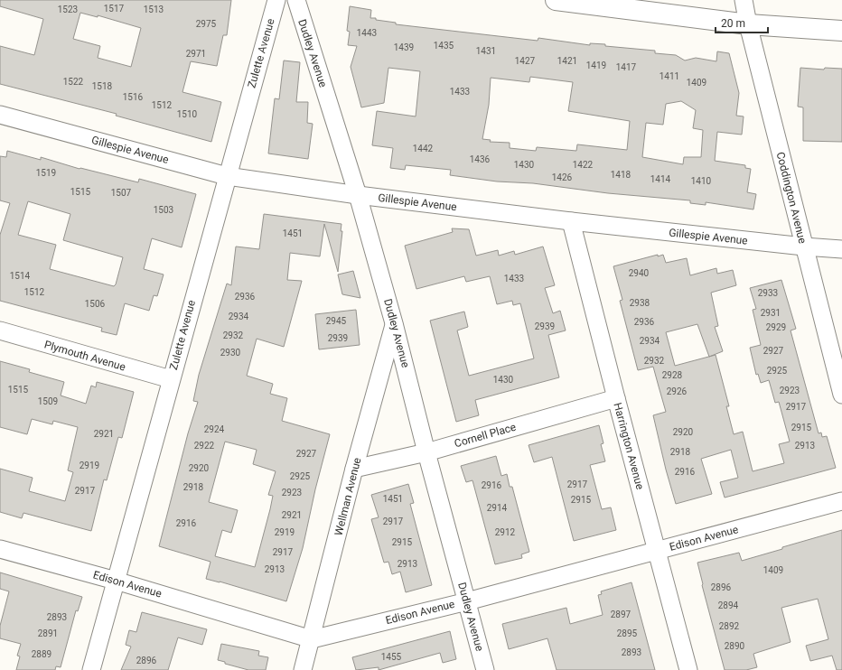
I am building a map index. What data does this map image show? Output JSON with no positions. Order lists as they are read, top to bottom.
{
  "streets": {
    "street": [
      "Zulette Avenue",
      "Dudley Avenue",
      "Gillespie Avenue",
      "Coddington Avenue",
      "Plymouth Avenue",
      "Cornell Place",
      "Harrington Avenue",
      "Wellman Avenue",
      "Edison Avenue"
    ]
  },
  "crossings": [
    ["Zulette Avenue", "Gillespie Avenue"],
    ["Zulette Avenue", "Plymouth Avenue"],
    ["Zulette Avenue", "Edison Avenue"],
    ["Dudley Avenue", "Gillespie Avenue"],
    ["Dudley Avenue", "Cornell Place"],
    ["Dudley Avenue", "Wellman Avenue"],
    ["Dudley Avenue", "Edison Avenue"],
    ["Gillespie Avenue", "Coddington Avenue"],
    ["Gillespie Avenue", "Harrington Avenue"],
    ["Cornell Place", "Harrington Avenue"],
    ["Cornell Place", "Wellman Avenue"],
    ["Harrington Avenue", "Edison Avenue"],
    ["Wellman Avenue", "Edison Avenue"]
  ],
  "house_numbers": [
    "1517",
    "1523",
    "1513",
    "2975",
    "1443",
    "1435",
    "1439",
    "1431",
    "2971",
    "1427",
    "1421",
    "1419",
    "1417",
    "1411",
    "1522",
    "1409",
    "1518",
    "1433",
    "1516",
    "1512",
    "1510",
    "1442",
    "1436",
    "1430",
    "1422",
    "1519",
    "1418",
    "1426",
    "1414",
    "1410",
    "1515",
    "1507",
    "1503",
    "1451",
    "2940",
    "1514",
    "1433",
    "1512",
    "2933",
    "2936",
    "2938",
    "1506",
    "2931",
    "2934",
    "2945",
    "2936",
    "2939",
    "2929",
    "2932",
    "2939",
    "2934",
    "2927",
    "2930",
    "2932",
    "2925",
    "2928",
    "1430",
    "1515",
    "2923",
    "2926",
    "1509",
    "2917",
    "2915",
    "2924",
    "2920",
    "2921",
    "2922",
    "2913",
    "2918",
    "2927",
    "2919",
    "2920",
    "2916",
    "2925",
    "2917",
    "2916",
    "2918",
    "2917",
    "2923",
    "1451",
    "2915",
    "2914",
    "2921",
    "2917",
    "2916",
    "2919",
    "2912",
    "2915",
    "2917",
    "2913",
    "2913",
    "1409",
    "2896",
    "2894",
    "2897",
    "2893",
    "2892",
    "2891",
    "2895",
    "2890",
    "2893",
    "2889",
    "1455",
    "2896"
  ],
  "scale_bar": "20 m"
}
